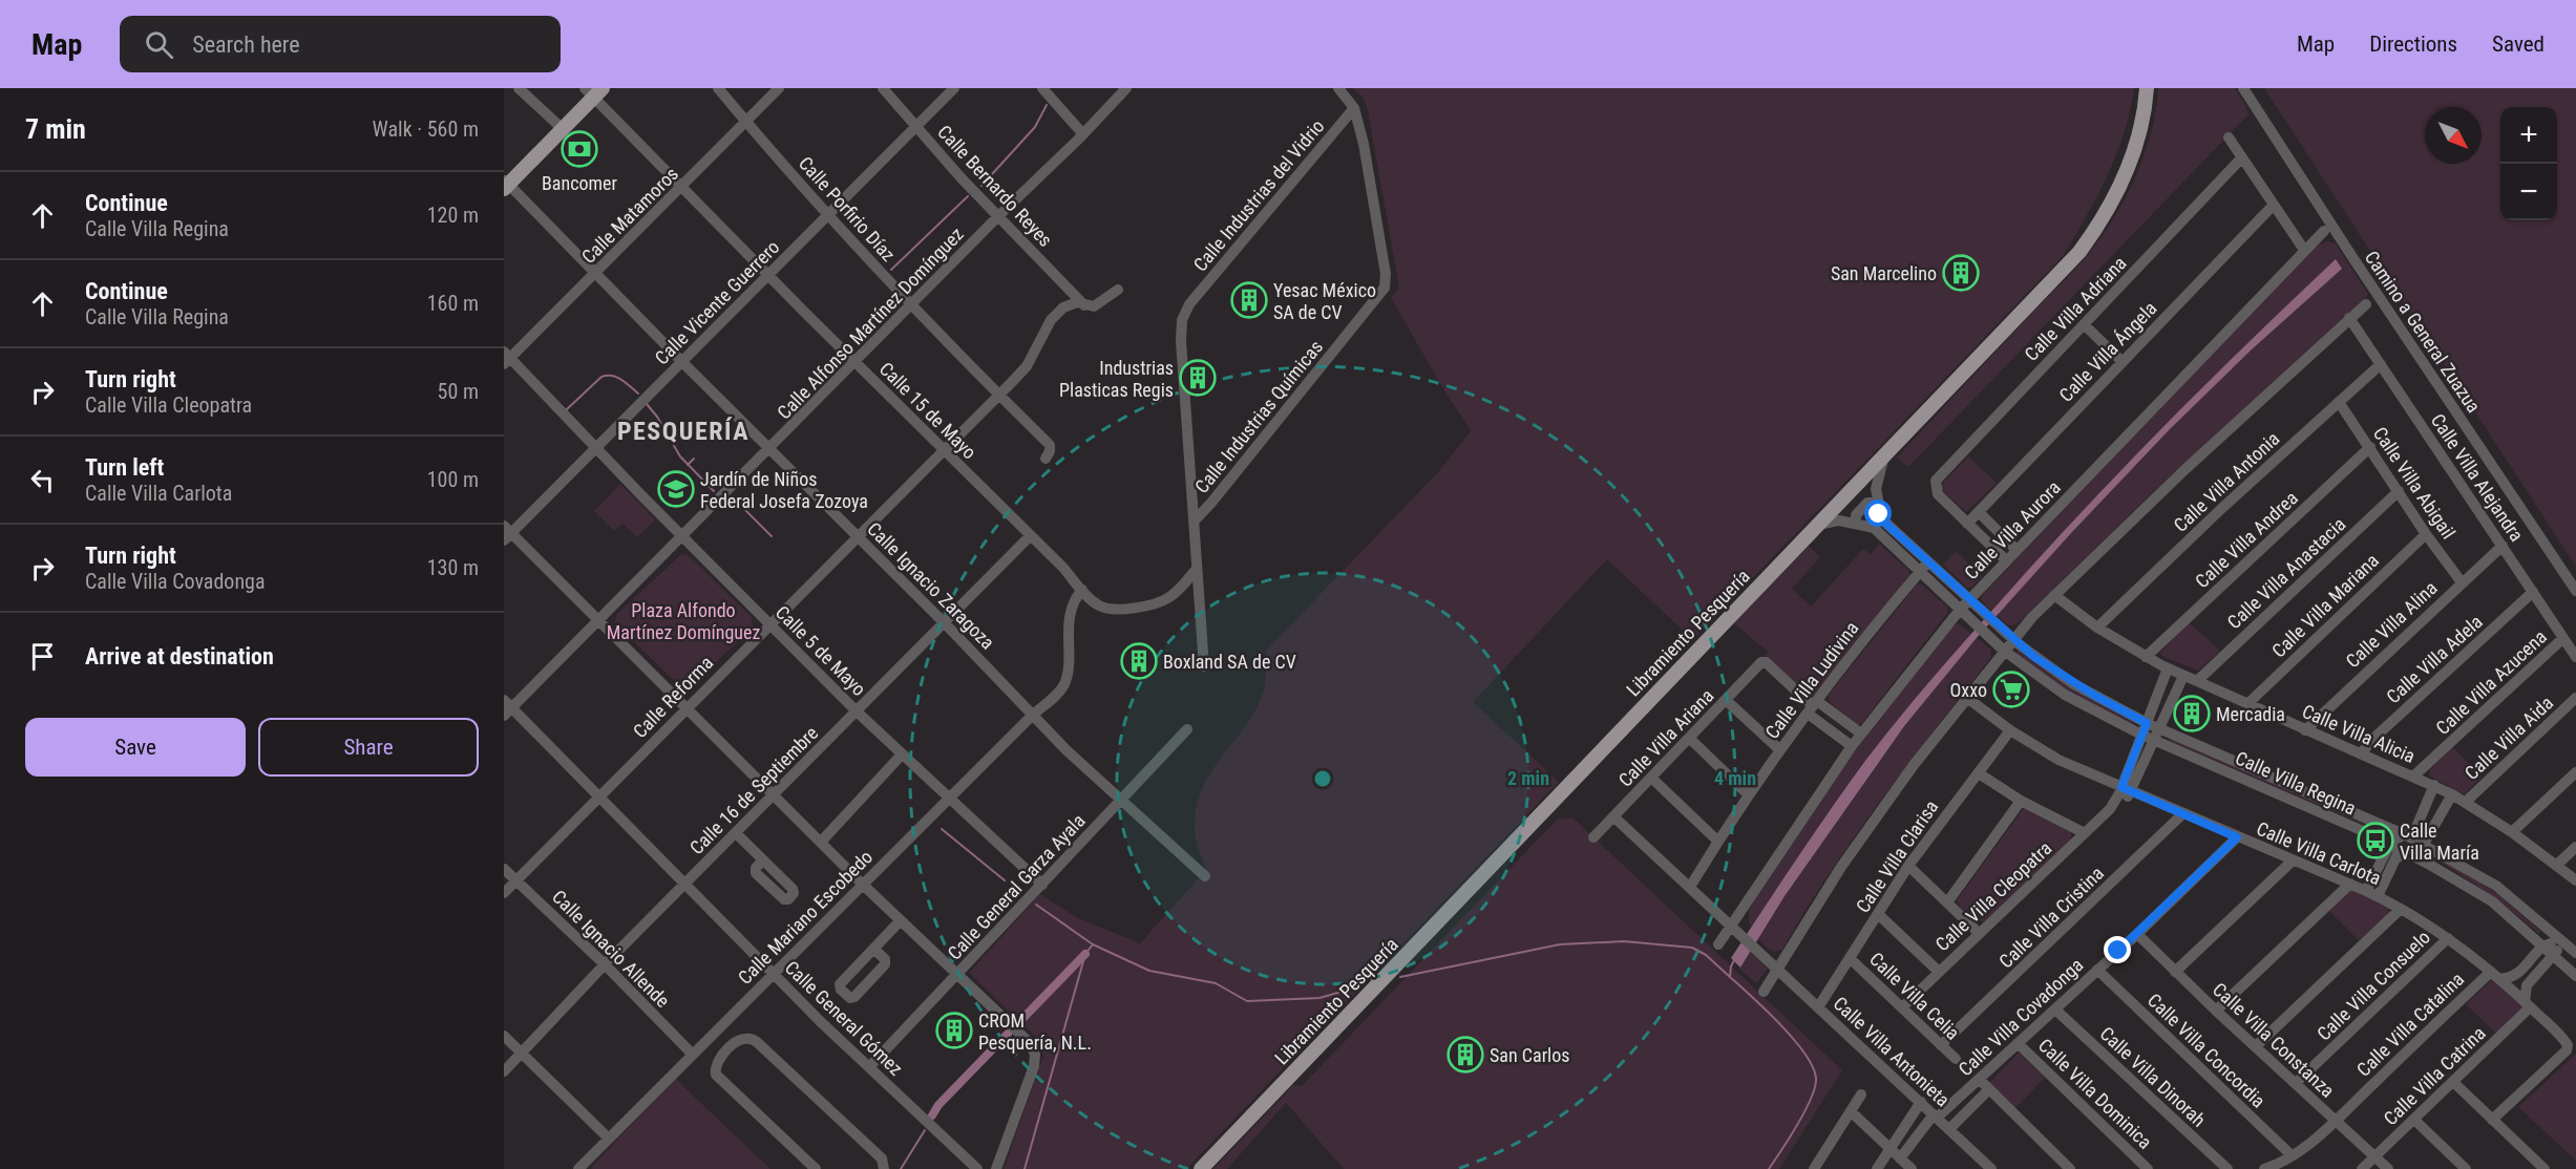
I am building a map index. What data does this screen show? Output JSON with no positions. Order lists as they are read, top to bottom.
{
  "streets": {
    "main road": ["Libramiento Pesquería"],
    "street": [
      "Calle Bernardo Reyes",
      "Calle Industrias del Vidrio",
      "Calle Porfirio Díaz",
      "Calle Matamoros",
      "Calle Vicente Guerrero",
      "Calle Villa Adriana",
      "Calle Alfonso Martínez Domínguez",
      "Camino a General Zuazua",
      "Calle Villa Ángela",
      "Calle 15 de Mayo",
      "Calle Industrias Químicas",
      "Calle Villa Alejandra",
      "Calle Villa Antonia",
      "Calle Villa Abigail",
      "Calle Villa Aurora",
      "Calle Villa Andrea",
      "Calle Villa Anastacia",
      "Calle Ignacio Zaragoza",
      "Calle Villa Mariana",
      "Calle Villa Alina",
      "Calle 5 de Mayo",
      "Calle Villa Adela",
      "Calle Villa Ludivina",
      "Calle Villa Azucena",
      "Calle Reforma",
      "Calle Villa Alicia",
      "Calle Villa Ariana",
      "Calle Villa Aida",
      "Calle Villa Regina",
      "Calle 16 de Septiembre",
      "Calle Villa Carlota",
      "Calle Villa Clarisa",
      "Calle General Garza Ayala",
      "Calle Villa Cleopatra",
      "Calle Mariano Escobedo",
      "Calle Villa Cristina",
      "Calle Ignacio Allende",
      "Calle Villa Consuelo",
      "Calle Villa Celia",
      "Calle Villa Covadonga",
      "Calle General Gómez",
      "Calle Villa Catalina",
      "Calle Villa Constanza",
      "Calle Villa Concordia",
      "Calle Villa Antonieta",
      "Calle Villa Catrina",
      "Calle Villa Dinorah",
      "Calle Villa Dominica"
    ]
  },
  "crossings": [
    ["Calle Bernardo Reyes", "Calle Vicente Guerrero"],
    ["Calle Bernardo Reyes", "Calle Alfonso Martínez Domínguez"],
    ["Calle Bernardo Reyes", "Calle Reforma"],
    ["Calle Industrias del Vidrio", "Calle Industrias Químicas"],
    ["Calle Porfirio Díaz", "Calle Matamoros"],
    ["Calle Porfirio Díaz", "Calle Vicente Guerrero"],
    ["Calle Porfirio Díaz", "Calle Alfonso Martínez Domínguez"],
    ["Calle Porfirio Díaz", "Calle Reforma"],
    ["Calle Matamoros", "Calle 15 de Mayo"],
    ["Calle Matamoros", "Calle Ignacio Zaragoza"],
    ["Calle Matamoros", "Calle 5 de Mayo"],
    ["Calle Vicente Guerrero", "Calle 15 de Mayo"],
    ["Calle Vicente Guerrero", "Calle Ignacio Zaragoza"],
    ["Calle Vicente Guerrero", "Calle 5 de Mayo"],
    ["Calle Villa Adriana", "Calle Villa Ángela"],
    ["Calle Alfonso Martínez Domínguez", "Calle 15 de Mayo"],
    ["Calle Alfonso Martínez Domínguez", "Calle Ignacio Zaragoza"],
    ["Calle Alfonso Martínez Domínguez", "Calle 5 de Mayo"],
    ["Calle Alfonso Martínez Domínguez", "Calle General Gómez"],
    ["Calle 15 de Mayo", "Calle Reforma"],
    ["Calle 15 de Mayo", "Calle 16 de Septiembre"],
    ["Calle 15 de Mayo", "Calle Mariano Escobedo"],
    ["Calle Villa Alejandra", "Calle Villa Antonia"],
    ["Calle Villa Alejandra", "Calle Villa Alina"],
    ["Calle Villa Alejandra", "Calle Villa Adela"],
    ["Calle Villa Alejandra", "Calle Villa Azucena"],
    ["Calle Villa Antonia", "Calle Villa Abigail"],
    ["Calle Villa Antonia", "Calle Villa Alicia"],
    ["Calle Villa Abigail", "Calle Villa Andrea"],
    ["Calle Villa Abigail", "Calle Villa Anastacia"],
    ["Calle Villa Abigail", "Calle Villa Mariana"],
    ["Calle Villa Abigail", "Calle Villa Alina"],
    ["Calle Villa Aurora", "Calle Villa Regina"],
    ["Calle Villa Aurora", "Calle Villa Antonieta"],
    ["Calle Villa Andrea", "Calle Villa Alicia"],
    ["Calle Villa Anastacia", "Calle Villa Alicia"],
    ["Calle Ignacio Zaragoza", "Calle Reforma"],
    ["Calle Ignacio Zaragoza", "Calle 16 de Septiembre"],
    ["Calle Ignacio Zaragoza", "Calle General Garza Ayala"],
    ["Calle Ignacio Zaragoza", "Calle Mariano Escobedo"],
    ["Calle Villa Mariana", "Calle Villa Alicia"],
    ["Calle Villa Alina", "Calle Villa Alicia"],
    ["Calle 5 de Mayo", "Calle Reforma"],
    ["Calle 5 de Mayo", "Calle 16 de Septiembre"],
    ["Calle 5 de Mayo", "Calle General Garza Ayala"],
    ["Calle 5 de Mayo", "Calle Mariano Escobedo"],
    ["Calle Villa Adela", "Calle Villa Alicia"],
    ["Calle Villa Ludivina", "Calle Villa Ariana"],
    ["Calle Villa Azucena", "Calle Villa Alicia"],
    ["Calle Reforma", "Calle Ignacio Allende"],
    ["Calle Reforma", "Calle General Gómez"],
    ["Calle Villa Alicia", "Calle Villa Aida"],
    ["Calle Villa Alicia", "Calle Villa Cleopatra"],
    ["Calle Villa Regina", "Calle Villa Cleopatra"],
    ["Calle 16 de Septiembre", "Calle Ignacio Allende"],
    ["Calle 16 de Septiembre", "Calle General Gómez"],
    ["Calle Villa Carlota", "Calle Villa Clarisa"],
    ["Calle Villa Carlota", "Calle Villa Cleopatra"],
    ["Calle Villa Carlota", "Calle Villa Cristina"],
    ["Calle Villa Carlota", "Calle Villa Consuelo"],
    ["Calle Villa Carlota", "Calle Villa Covadonga"],
    ["Calle Villa Carlota", "Calle Villa Catalina"],
    ["Calle Villa Carlota", "Calle Villa Catrina"],
    ["Calle Villa Clarisa", "Calle Villa Celia"],
    ["Calle Villa Clarisa", "Calle Villa Antonieta"],
    ["Calle General Garza Ayala", "Calle General Gómez"],
    ["Calle Villa Cleopatra", "Calle Villa Celia"],
    ["Calle Mariano Escobedo", "Calle Ignacio Allende"],
    ["Calle Mariano Escobedo", "Calle General Gómez"],
    ["Calle Villa Cristina", "Calle Villa Celia"],
    ["Calle Villa Consuelo", "Calle Villa Constanza"],
    ["Calle Villa Covadonga", "Calle Villa Constanza"],
    ["Calle Villa Covadonga", "Calle Villa Concordia"],
    ["Calle Villa Covadonga", "Calle Villa Antonieta"],
    ["Calle Villa Covadonga", "Calle Villa Dinorah"],
    ["Calle Villa Covadonga", "Calle Villa Dominica"],
    ["Calle Villa Catalina", "Calle Villa Constanza"],
    ["Calle Villa Catalina", "Calle Villa Concordia"],
    ["Calle Villa Constanza", "Calle Villa Catrina"]
  ],
  "districts": ["PESQUERÍA"],
  "parks": ["Plaza Alfondo Martínez Domínguez"],
  "places": {
    "bank": ["Bancomer"],
    "building": [
      "San Marcelino",
      "Yesac México SA de CV",
      "Industrias Plasticas Regis",
      "Boxland SA de CV",
      "Mercadia",
      "CROM Pesquería, N.L.",
      "San Carlos"
    ],
    "school or university": ["Jardín de Niños Federal Josefa Zozoya"],
    "supermarket": ["Oxxo"],
    "bus stop": ["Calle Villa María"]
  },
  "north": "bottom right",
  "page": {
    "header": "Map",
    "search": "Search here",
    "nav": ["Map", "Directions", "Saved"],
    "heading": ["7 min", "Walk · 560 m"],
    "map_buttons": ["+", "−"],
    "list": [
      ["Continue", "Calle Villa Regina", "120 m"],
      ["Continue", "Calle Villa Regina", "160 m"],
      ["Turn right", "Calle Villa Cleopatra", "50 m"],
      ["Turn left", "Calle Villa Carlota", "100 m"],
      ["Turn right", "Calle Villa Covadonga", "130 m"],
      "Arrive at destination"
    ],
    "buttons": ["Save", "Share"]
  },
  "rings": ["2 min", "4 min"]
}
